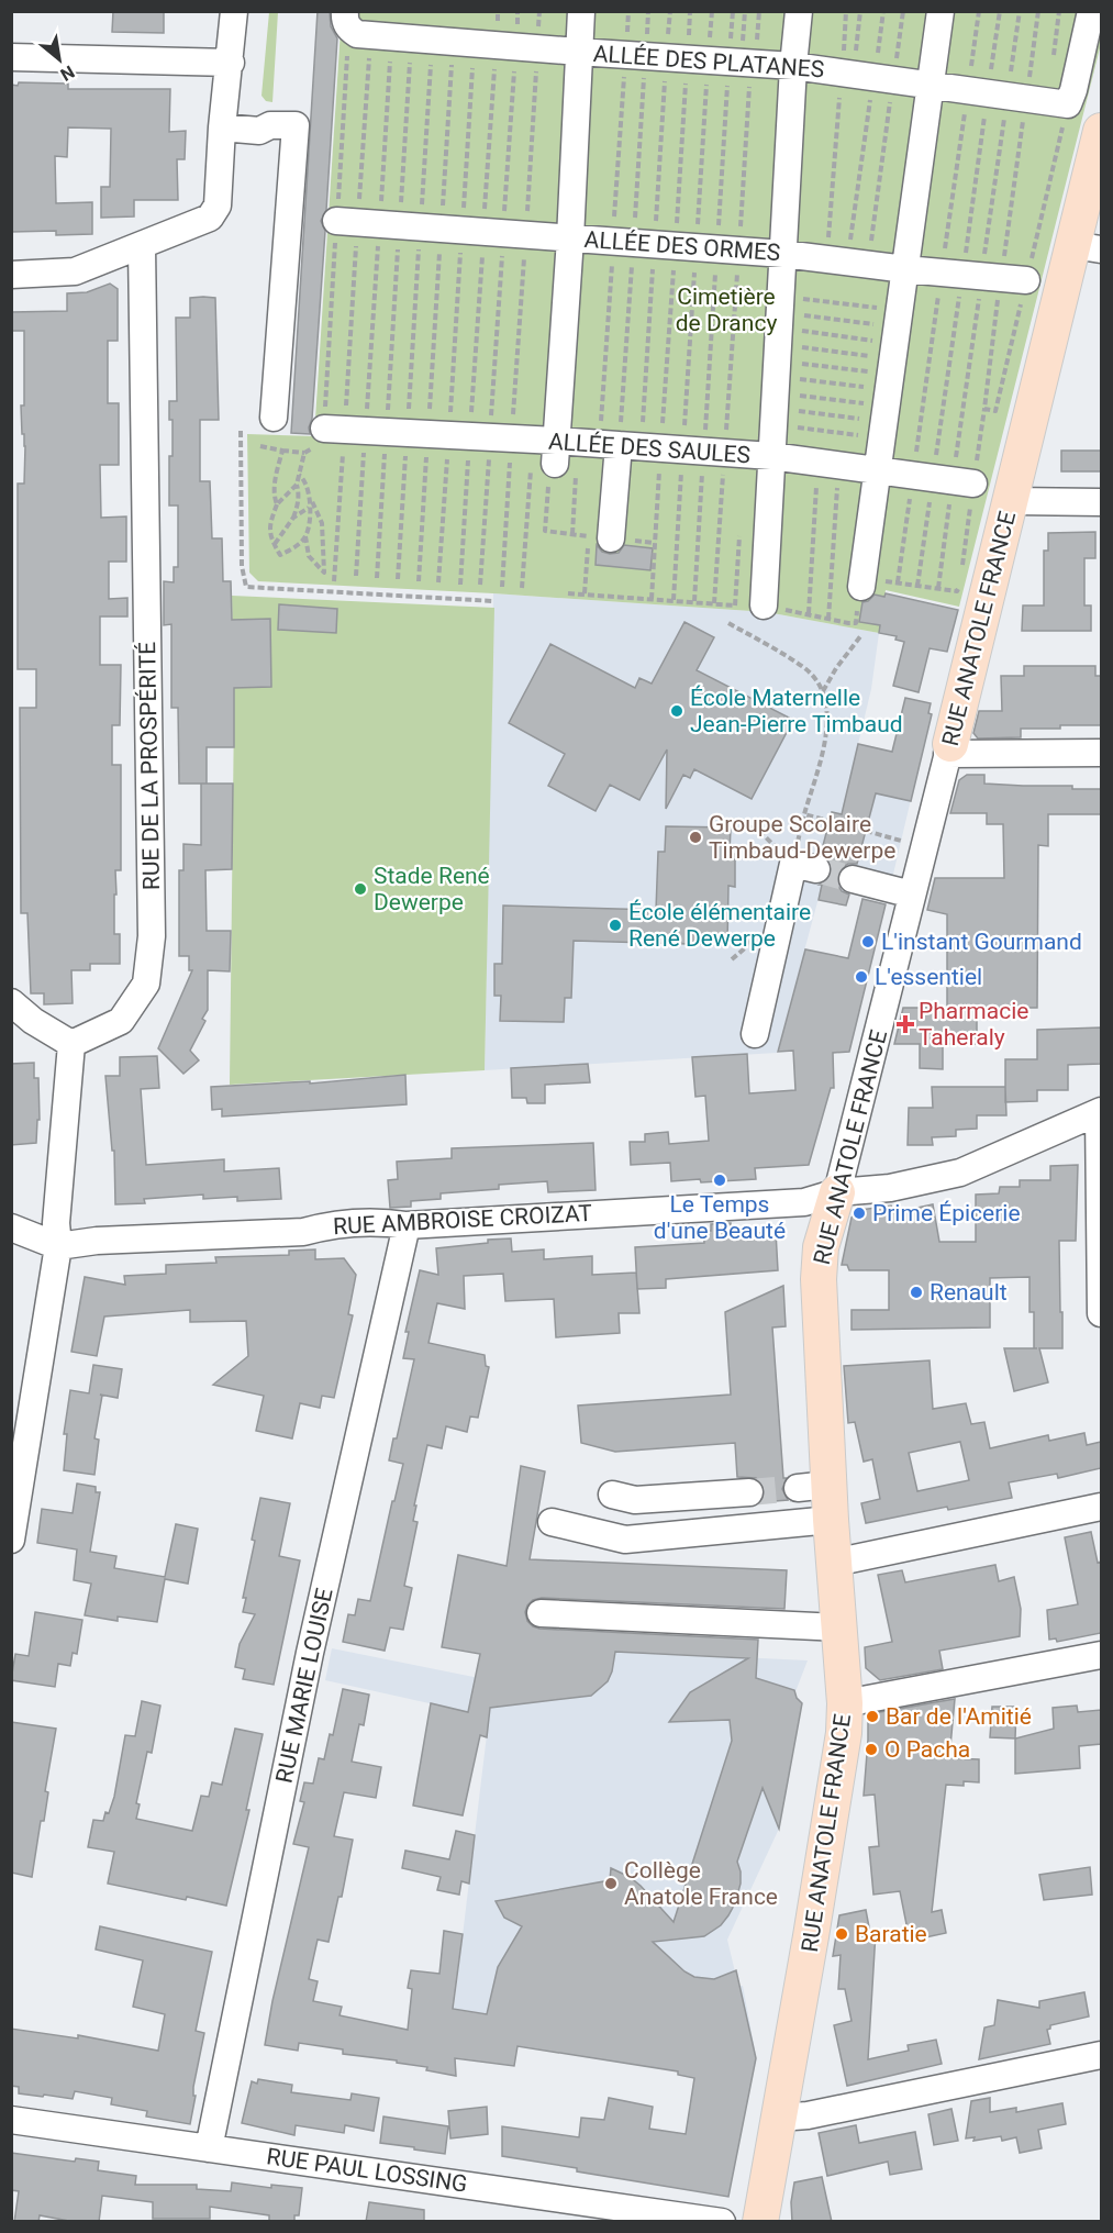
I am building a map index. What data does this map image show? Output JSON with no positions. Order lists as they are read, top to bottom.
{
  "streets": {
    "main road": ["RUE ANATOLE FRANCE"],
    "street": [
      "ALLÉE DES PLATANES",
      "ALLÉE DES ORMES",
      "ALLÉE DES SAULES",
      "RUE DE LA PROSPÉRITÉ",
      "RUE AMBROISE CROIZAT",
      "RUE MARIE LOUISE",
      "RUE PAUL LOSSING"
    ]
  },
  "crossings": [
    ["RUE ANATOLE FRANCE", "RUE AMBROISE CROIZAT"],
    ["RUE AMBROISE CROIZAT", "RUE MARIE LOUISE"],
    ["RUE MARIE LOUISE", "RUE PAUL LOSSING"]
  ],
  "parks": ["Cimetière de Drancy"],
  "places": {
    "other": [
      "École Maternelle Jean-Pierre Timbaud",
      "Groupe Scolaire Timbaud-Dewerpe",
      "Stade René Dewerpe",
      "École élémentaire René Dewerpe",
      "L'instant Gourmand",
      "L'essentiel",
      "Le Temps d'une Beauté",
      "Prime Épicerie",
      "Renault",
      "Bar de l'Amitié",
      "O Pacha",
      "Collège Anatole France",
      "Baratie"
    ],
    "health": ["Pharmacie Taheraly"]
  },
  "north": "bottom right"
}
